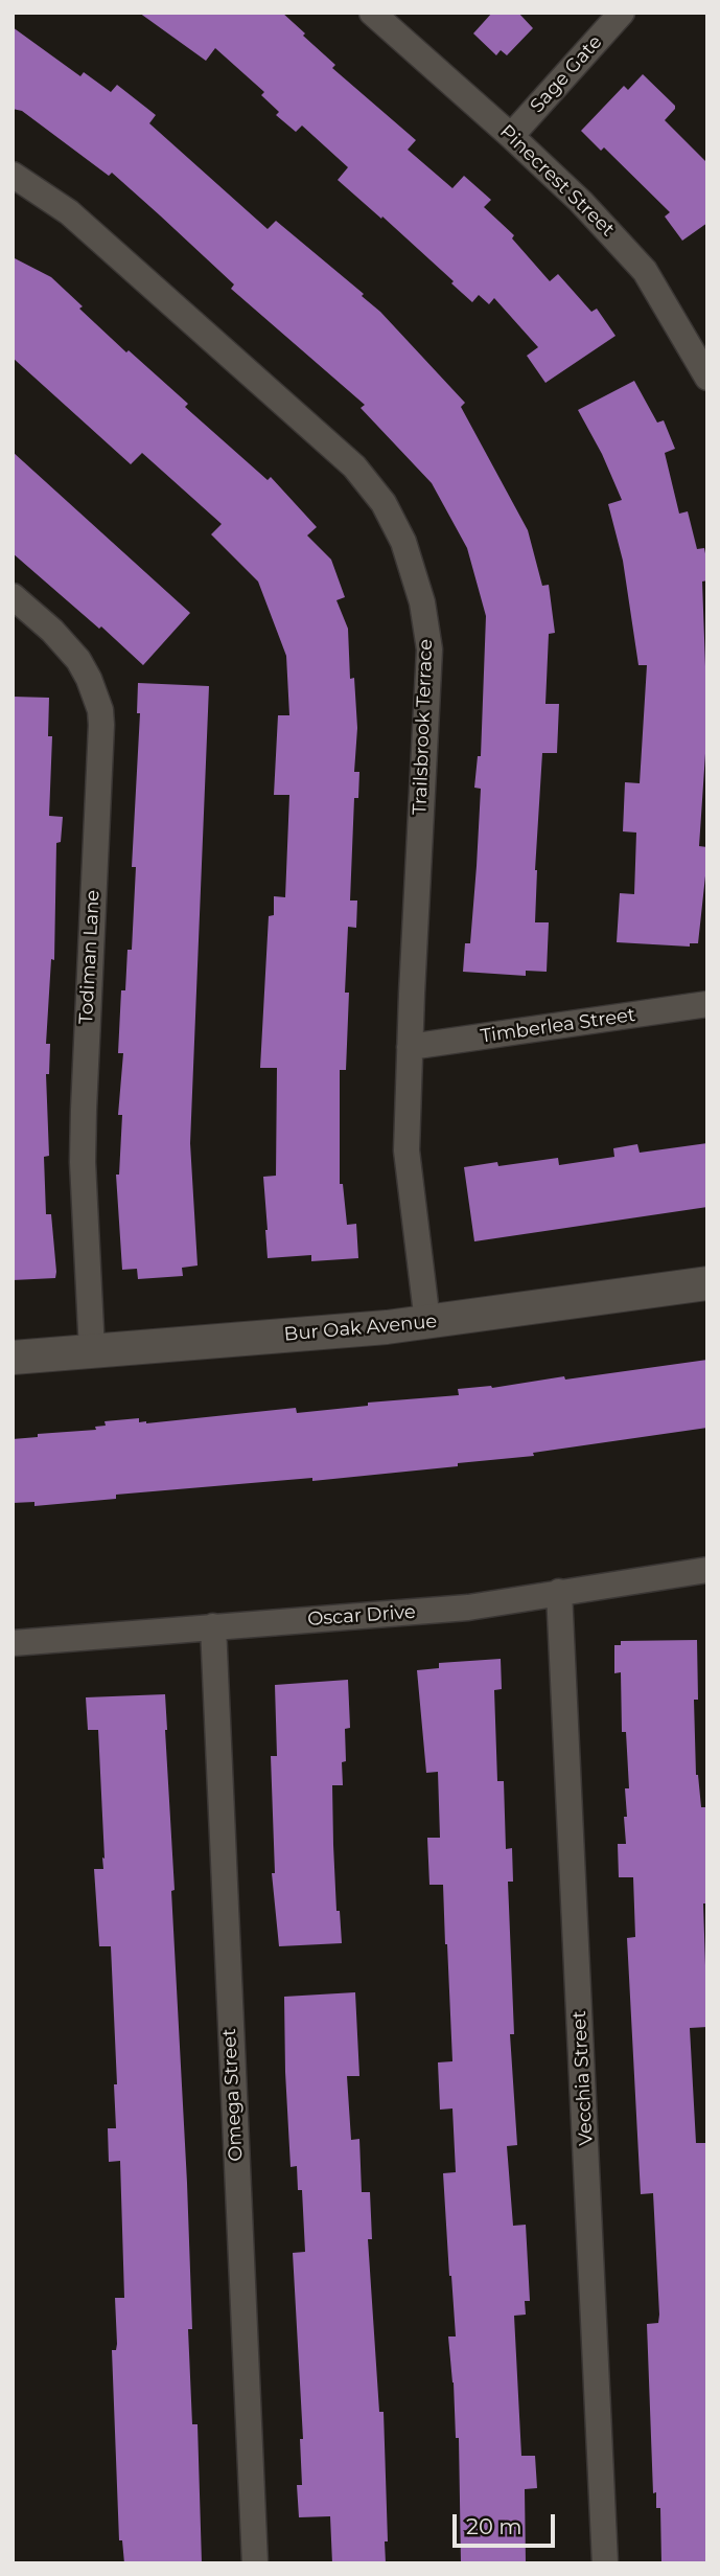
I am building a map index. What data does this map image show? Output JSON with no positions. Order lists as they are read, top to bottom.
{
  "streets": {
    "street": [
      "Sage Gate",
      "Pinecrest Street",
      "Trailsbrook Terrace",
      "Todiman Lane",
      "Timberlea Street",
      "Bur Oak Avenue",
      "Oscar Drive",
      "Vecchia Street",
      "Omega Street"
    ]
  },
  "crossings": [
    ["Sage Gate", "Pinecrest Street"],
    ["Trailsbrook Terrace", "Timberlea Street"],
    ["Trailsbrook Terrace", "Bur Oak Avenue"],
    ["Todiman Lane", "Bur Oak Avenue"],
    ["Oscar Drive", "Vecchia Street"],
    ["Oscar Drive", "Omega Street"]
  ],
  "scale_bar": "20 m"
}
